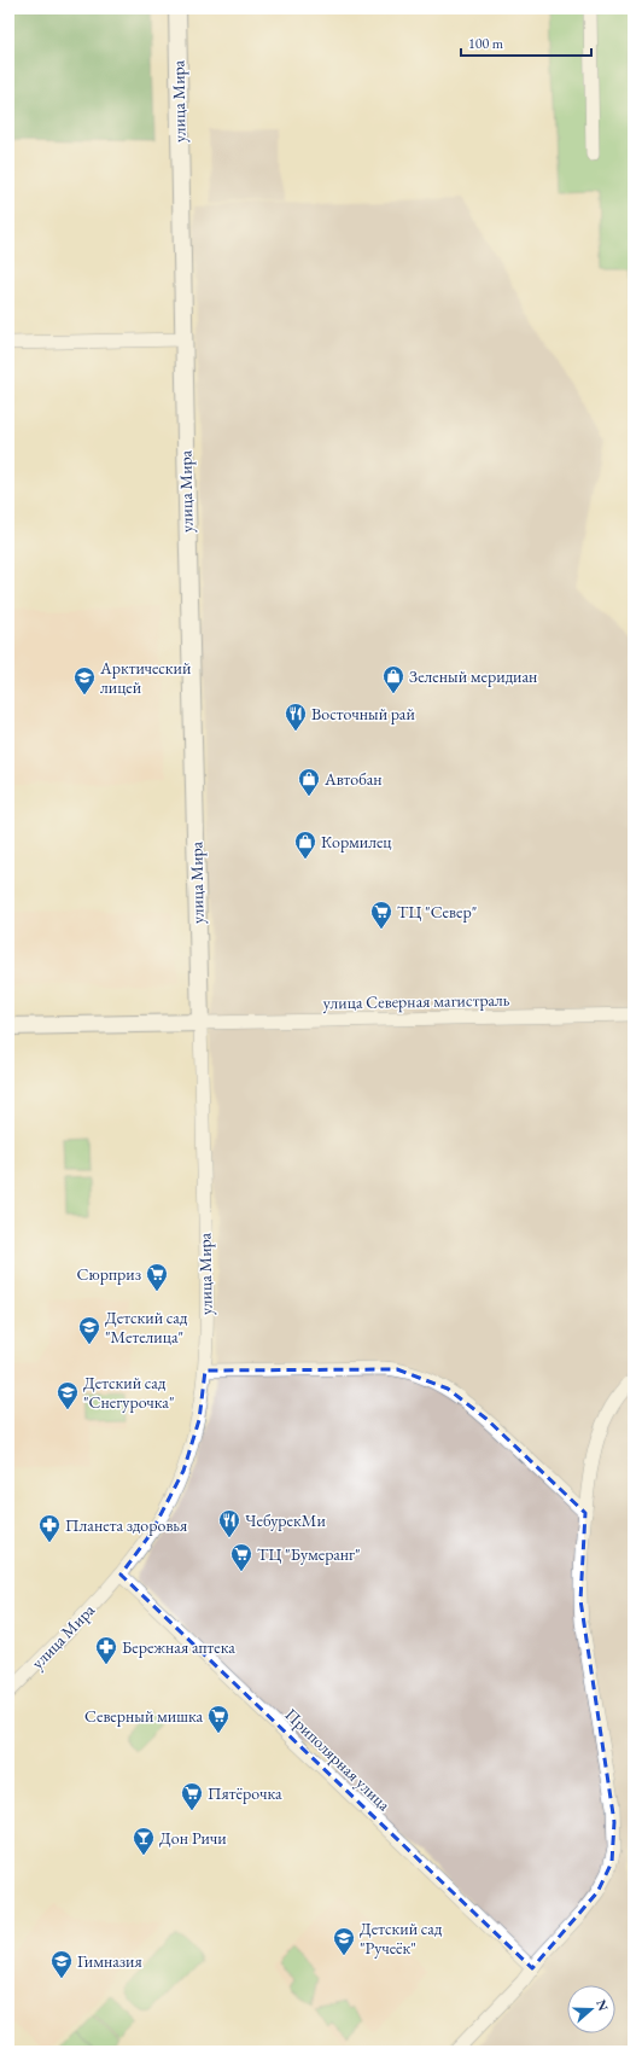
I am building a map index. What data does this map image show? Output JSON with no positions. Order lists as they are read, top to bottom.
{
  "streets": {
    "main road": ["улица Мира"],
    "street": ["улица Северная магистраль", "Приполярная улица"]
  },
  "crossings": [
    ["улица Мира", "улица Северная магистраль"],
    ["улица Мира", "Приполярная улица"]
  ],
  "places": {
    "shop": ["Зеленый меридиан", "Автобан", "Кормилец"],
    "school or university": [
      "Арктический лицей",
      "Детский сад \"Метелица\"",
      "Детский сад \"Снегурочка\"",
      "Детский сад \"Ручеёк\"",
      "Гимназия"
    ],
    "restaurant": ["Восточный рай", "ЧебурекМи"],
    "supermarket": [
      "ТЦ \"Север\"",
      "Сюрприз",
      "ТЦ \"Бумеранг\"",
      "Северный мишка",
      "Пятёрочка"
    ],
    "pharmacy": ["Планета здоровья", "Бережная аптека"],
    "bar": ["Дон Ричи"]
  },
  "scale_bar": "100 m",
  "north": "right"
}
